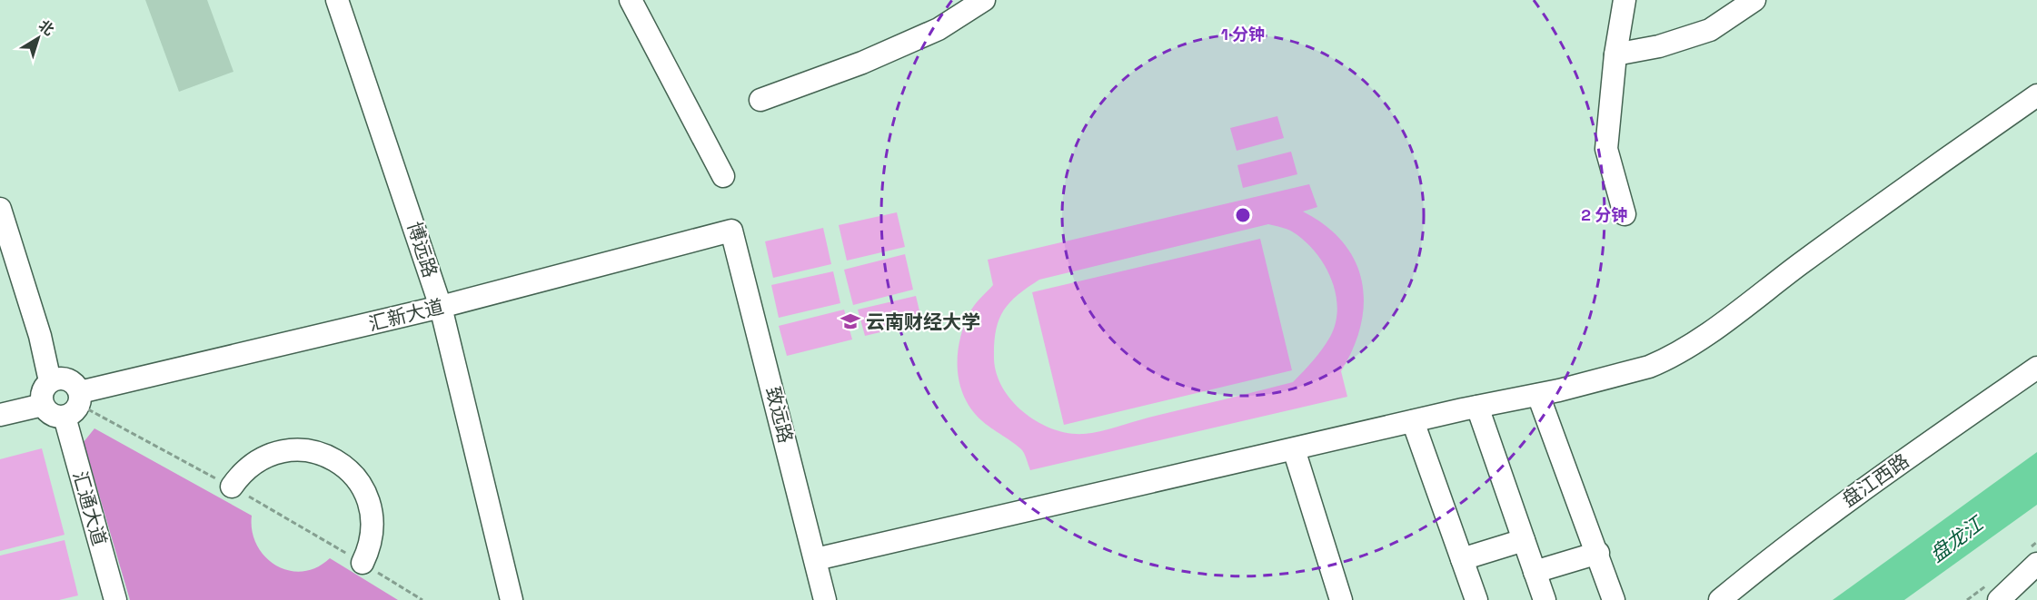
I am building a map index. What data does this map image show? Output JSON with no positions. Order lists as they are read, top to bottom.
{
  "streets": {
    "street": [
      "博远路",
      "汇新大道",
      "致远路",
      "盘江西路",
      "汇通大道"
    ]
  },
  "crossings": [
    ["博远路", "汇新大道"],
    ["汇新大道", "致远路"],
    ["汇新大道", "汇通大道"]
  ],
  "water": ["盘龙江"],
  "places": {
    "school or university": ["云南财经大学"]
  },
  "north": "top right",
  "rings": ["1 分钟", "2 分钟"]
}
